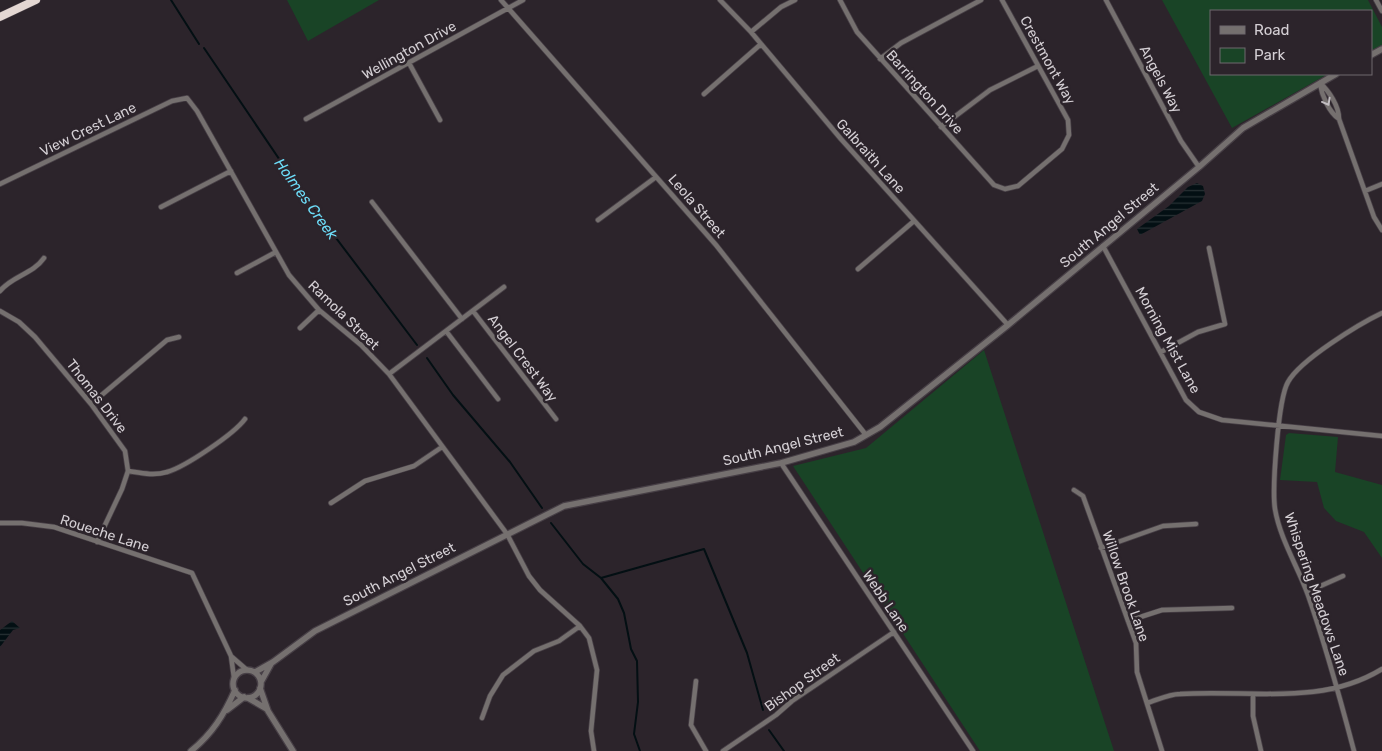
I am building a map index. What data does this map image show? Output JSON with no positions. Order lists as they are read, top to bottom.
{
  "streets": {
    "street": [
      "Wellington Drive",
      "Crestmont Way",
      "Angels Way",
      "Barrington Drive",
      "View Crest Lane",
      "Galbraith Lane",
      "Leola Street",
      "South Angel Street",
      "Ramola Street",
      "Morning Mist Lane",
      "Angel Crest Way",
      "Thomas Drive",
      "Roueche Lane",
      "Willow Brook Lane",
      "Whispering Meadows Lane",
      "Webb Lane",
      "Bishop Street"
    ]
  },
  "crossings": [
    ["Wellington Drive", "Leola Street"],
    ["Crestmont Way", "Barrington Drive"],
    ["Angels Way", "South Angel Street"],
    ["View Crest Lane", "Ramola Street"],
    ["Galbraith Lane", "South Angel Street"],
    ["Leola Street", "South Angel Street"],
    ["South Angel Street", "Ramola Street"],
    ["South Angel Street", "Morning Mist Lane"],
    ["South Angel Street", "Webb Lane"],
    ["Morning Mist Lane", "Whispering Meadows Lane"],
    ["Webb Lane", "Bishop Street"]
  ],
  "water": ["Holmes Creek"],
  "legend": ["Road", "Park"]
}
